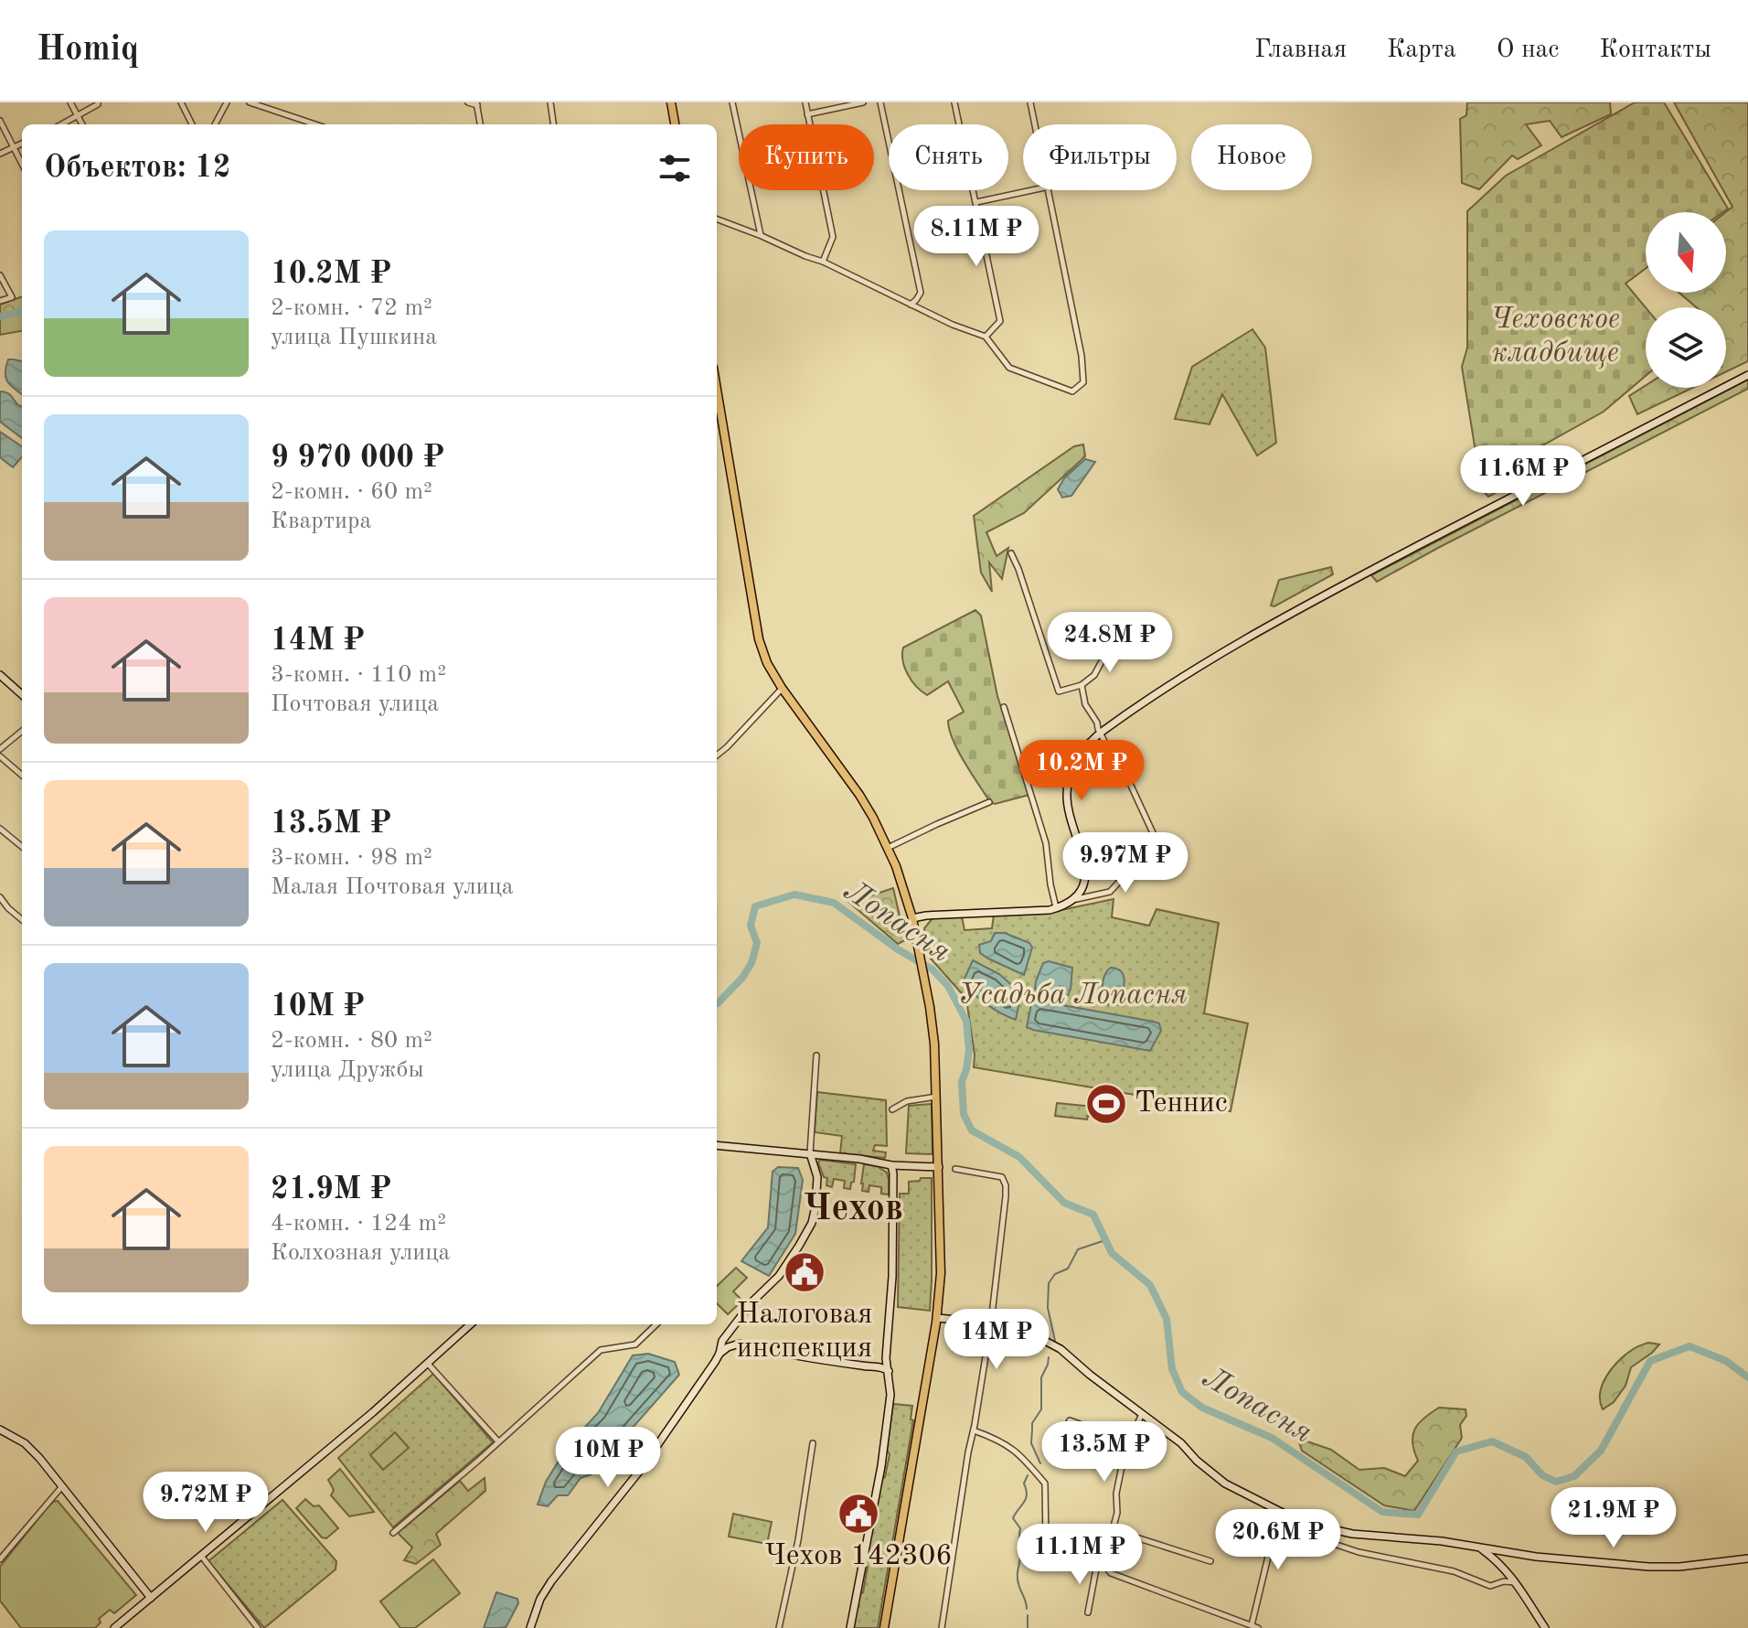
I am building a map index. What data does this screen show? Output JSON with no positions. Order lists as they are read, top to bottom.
{
  "districts": ["Чехов"],
  "water": ["Лопасня"],
  "parks": ["Чеховское кладбище", "Усадьба Лопасня"],
  "places": {
    "sports": ["Теннис"],
    "public building": ["Налоговая инспекция", "Чехов 142306"]
  },
  "north": "bottom",
  "page": {
    "header": "Homiq",
    "nav": [
      "Главная",
      "Карта",
      "О нас",
      "Контакты"
    ],
    "chip": [
      "Купить",
      "Снять",
      "Фильтры",
      "Новое"
    ],
    "heading": "Объектов: 12",
    "price": [
      "8.11M ₽",
      "11.6M ₽",
      "24.8M ₽",
      "10.2M ₽",
      "9.97M ₽",
      "14M ₽",
      "13.5M ₽",
      "10M ₽",
      "9.72M ₽",
      "21.9M ₽",
      "20.6M ₽",
      "11.1M ₽"
    ],
    "list": [
      {
        "name": "10.2M ₽",
        "note": "2-комн. · 72 m² · улица Пушкина"
      },
      {
        "name": "9 970 000 ₽",
        "note": "2-комн. · 60 m² · Квартира"
      },
      {
        "name": "14M ₽",
        "note": "3-комн. · 110 m² · Почтовая улица"
      },
      {
        "name": "13.5M ₽",
        "note": "3-комн. · 98 m² · Малая Почтовая улица"
      },
      {
        "name": "10M ₽",
        "note": "2-комн. · 80 m² · улица Дружбы"
      },
      {
        "name": "21.9M ₽",
        "note": "4-комн. · 124 m² · Колхозная улица"
      }
    ]
  }
}
